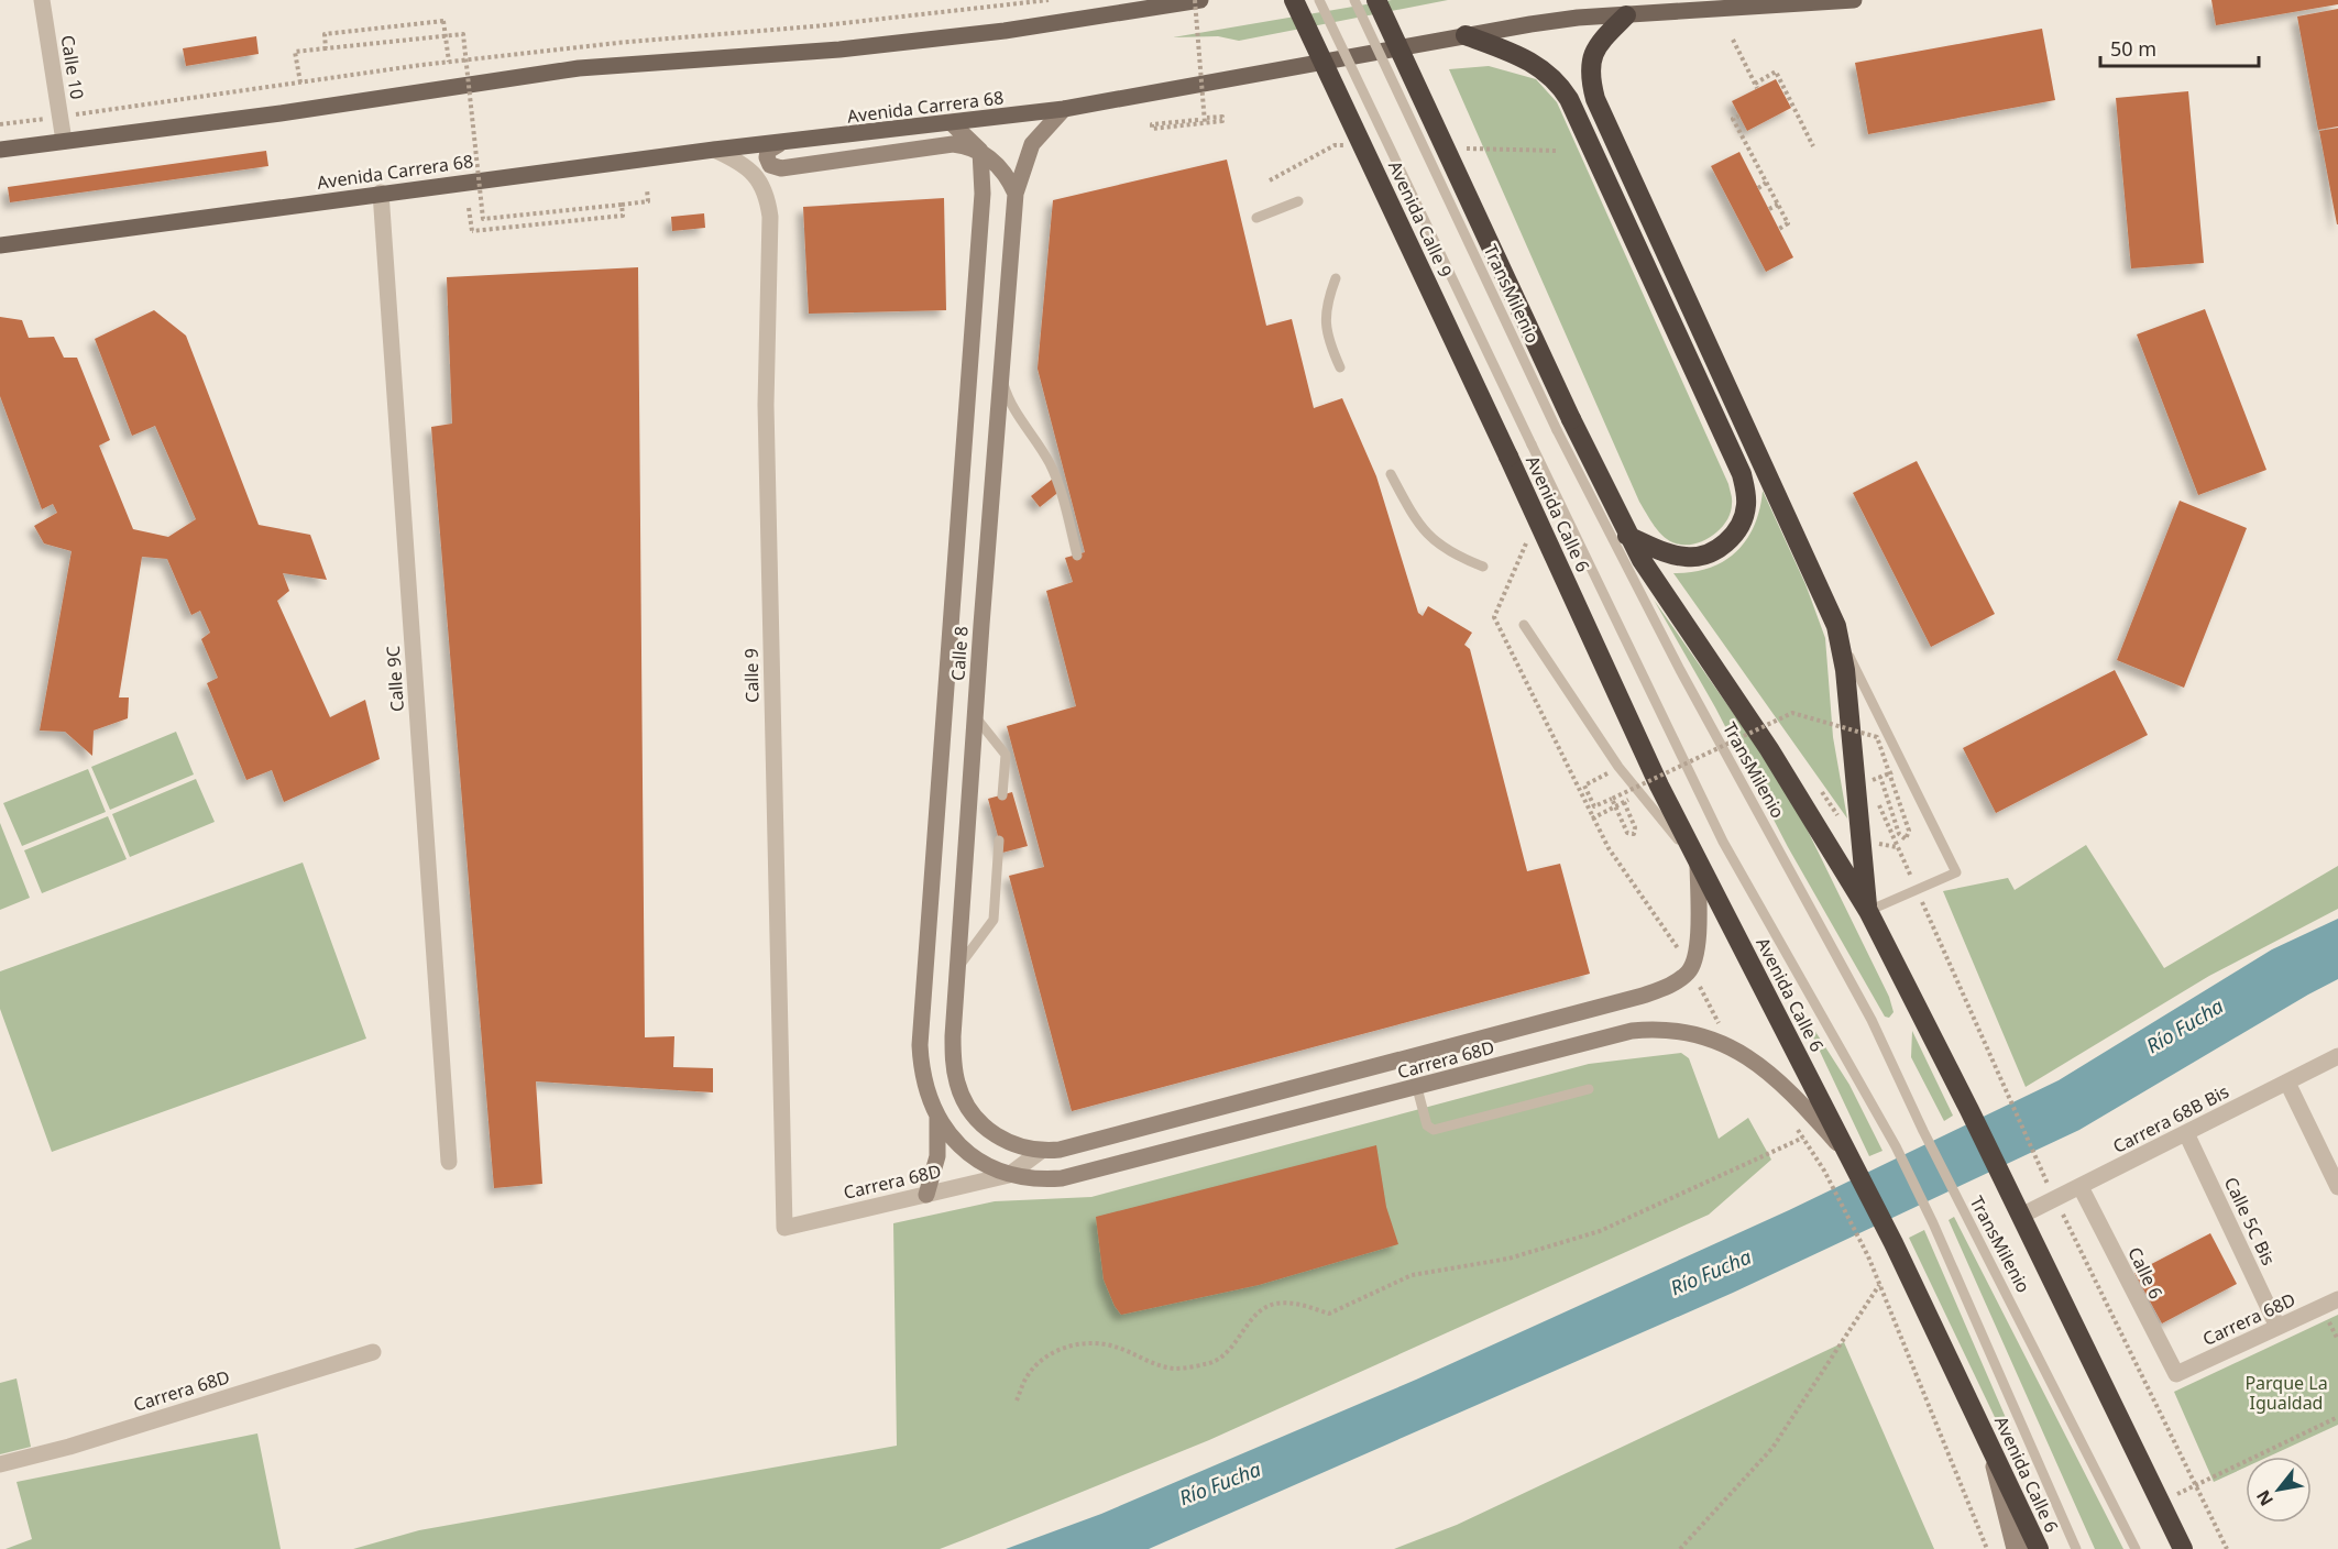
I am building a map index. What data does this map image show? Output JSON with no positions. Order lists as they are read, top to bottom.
{
  "streets": {
    "highway": ["Avenida Calle 9", "Avenida Calle 6"],
    "main road": ["Avenida Carrera 68"],
    "street": [
      "Calle 10",
      "Calle 8",
      "Calle 9",
      "Calle 9C",
      "Carrera 68D",
      "Carrera 68B Bis",
      "Calle 5C Bis",
      "Calle 6"
    ],
    "lane": ["TransMilenio"]
  },
  "crossings": [
    ["Avenida Carrera 68", "Calle 8"],
    ["Avenida Carrera 68", "Calle 9"],
    ["Avenida Carrera 68", "Calle 9C"],
    ["Avenida Calle 9", "Avenida Calle 6"],
    ["Avenida Calle 6", "Carrera 68D"],
    ["Calle 8", "Carrera 68D"],
    ["Calle 9", "Carrera 68D"],
    ["Carrera 68D", "Calle 5C Bis"],
    ["Carrera 68D", "Calle 6"],
    ["Carrera 68B Bis", "Calle 5C Bis"],
    ["Carrera 68B Bis", "Calle 6"]
  ],
  "water": ["Río Fucha"],
  "parks": ["Parque La Igualdad"],
  "scale_bar": "50 m",
  "north": "bottom left"
}
